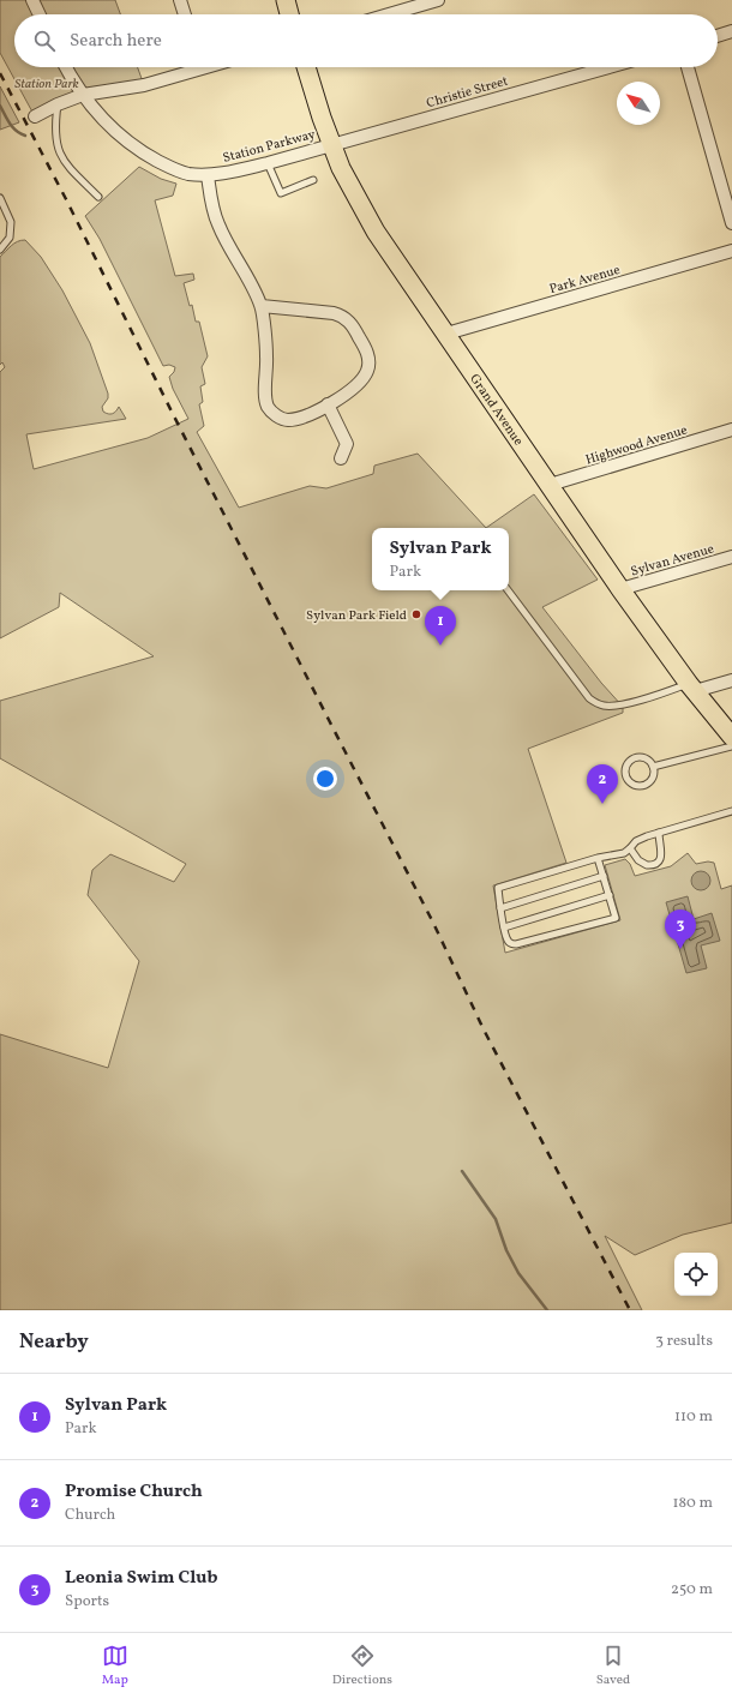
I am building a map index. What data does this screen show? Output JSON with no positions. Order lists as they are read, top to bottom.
{
  "streets": {
    "main road": ["Grand Avenue"],
    "street": [
      "Christie Street",
      "Station Parkway",
      "Park Avenue",
      "Highwood Avenue",
      "Sylvan Avenue"
    ]
  },
  "crossings": [
    ["Christie Street", "Station Parkway"],
    ["Christie Street", "Grand Avenue"],
    ["Station Parkway", "Grand Avenue"],
    ["Park Avenue", "Grand Avenue"],
    ["Grand Avenue", "Highwood Avenue"],
    ["Grand Avenue", "Sylvan Avenue"]
  ],
  "parks": ["Station Park"],
  "places": ["Sylvan Park Field"],
  "north": "top left",
  "page": {
    "search": "Search here",
    "popup": ["Sylvan Park", "Park"],
    "pins": ["1", "2", "3"],
    "heading": ["Nearby", "3 results"],
    "list": [
      {
        "mark": "1",
        "name": "Sylvan Park",
        "note": "Park",
        "value": "110 m"
      },
      {
        "mark": "2",
        "name": "Promise Church",
        "note": "Church",
        "value": "180 m"
      },
      {
        "mark": "3",
        "name": "Leonia Swim Club",
        "note": "Sports",
        "value": "250 m"
      }
    ],
    "nav": ["Map", "Directions", "Saved"]
  }
}
